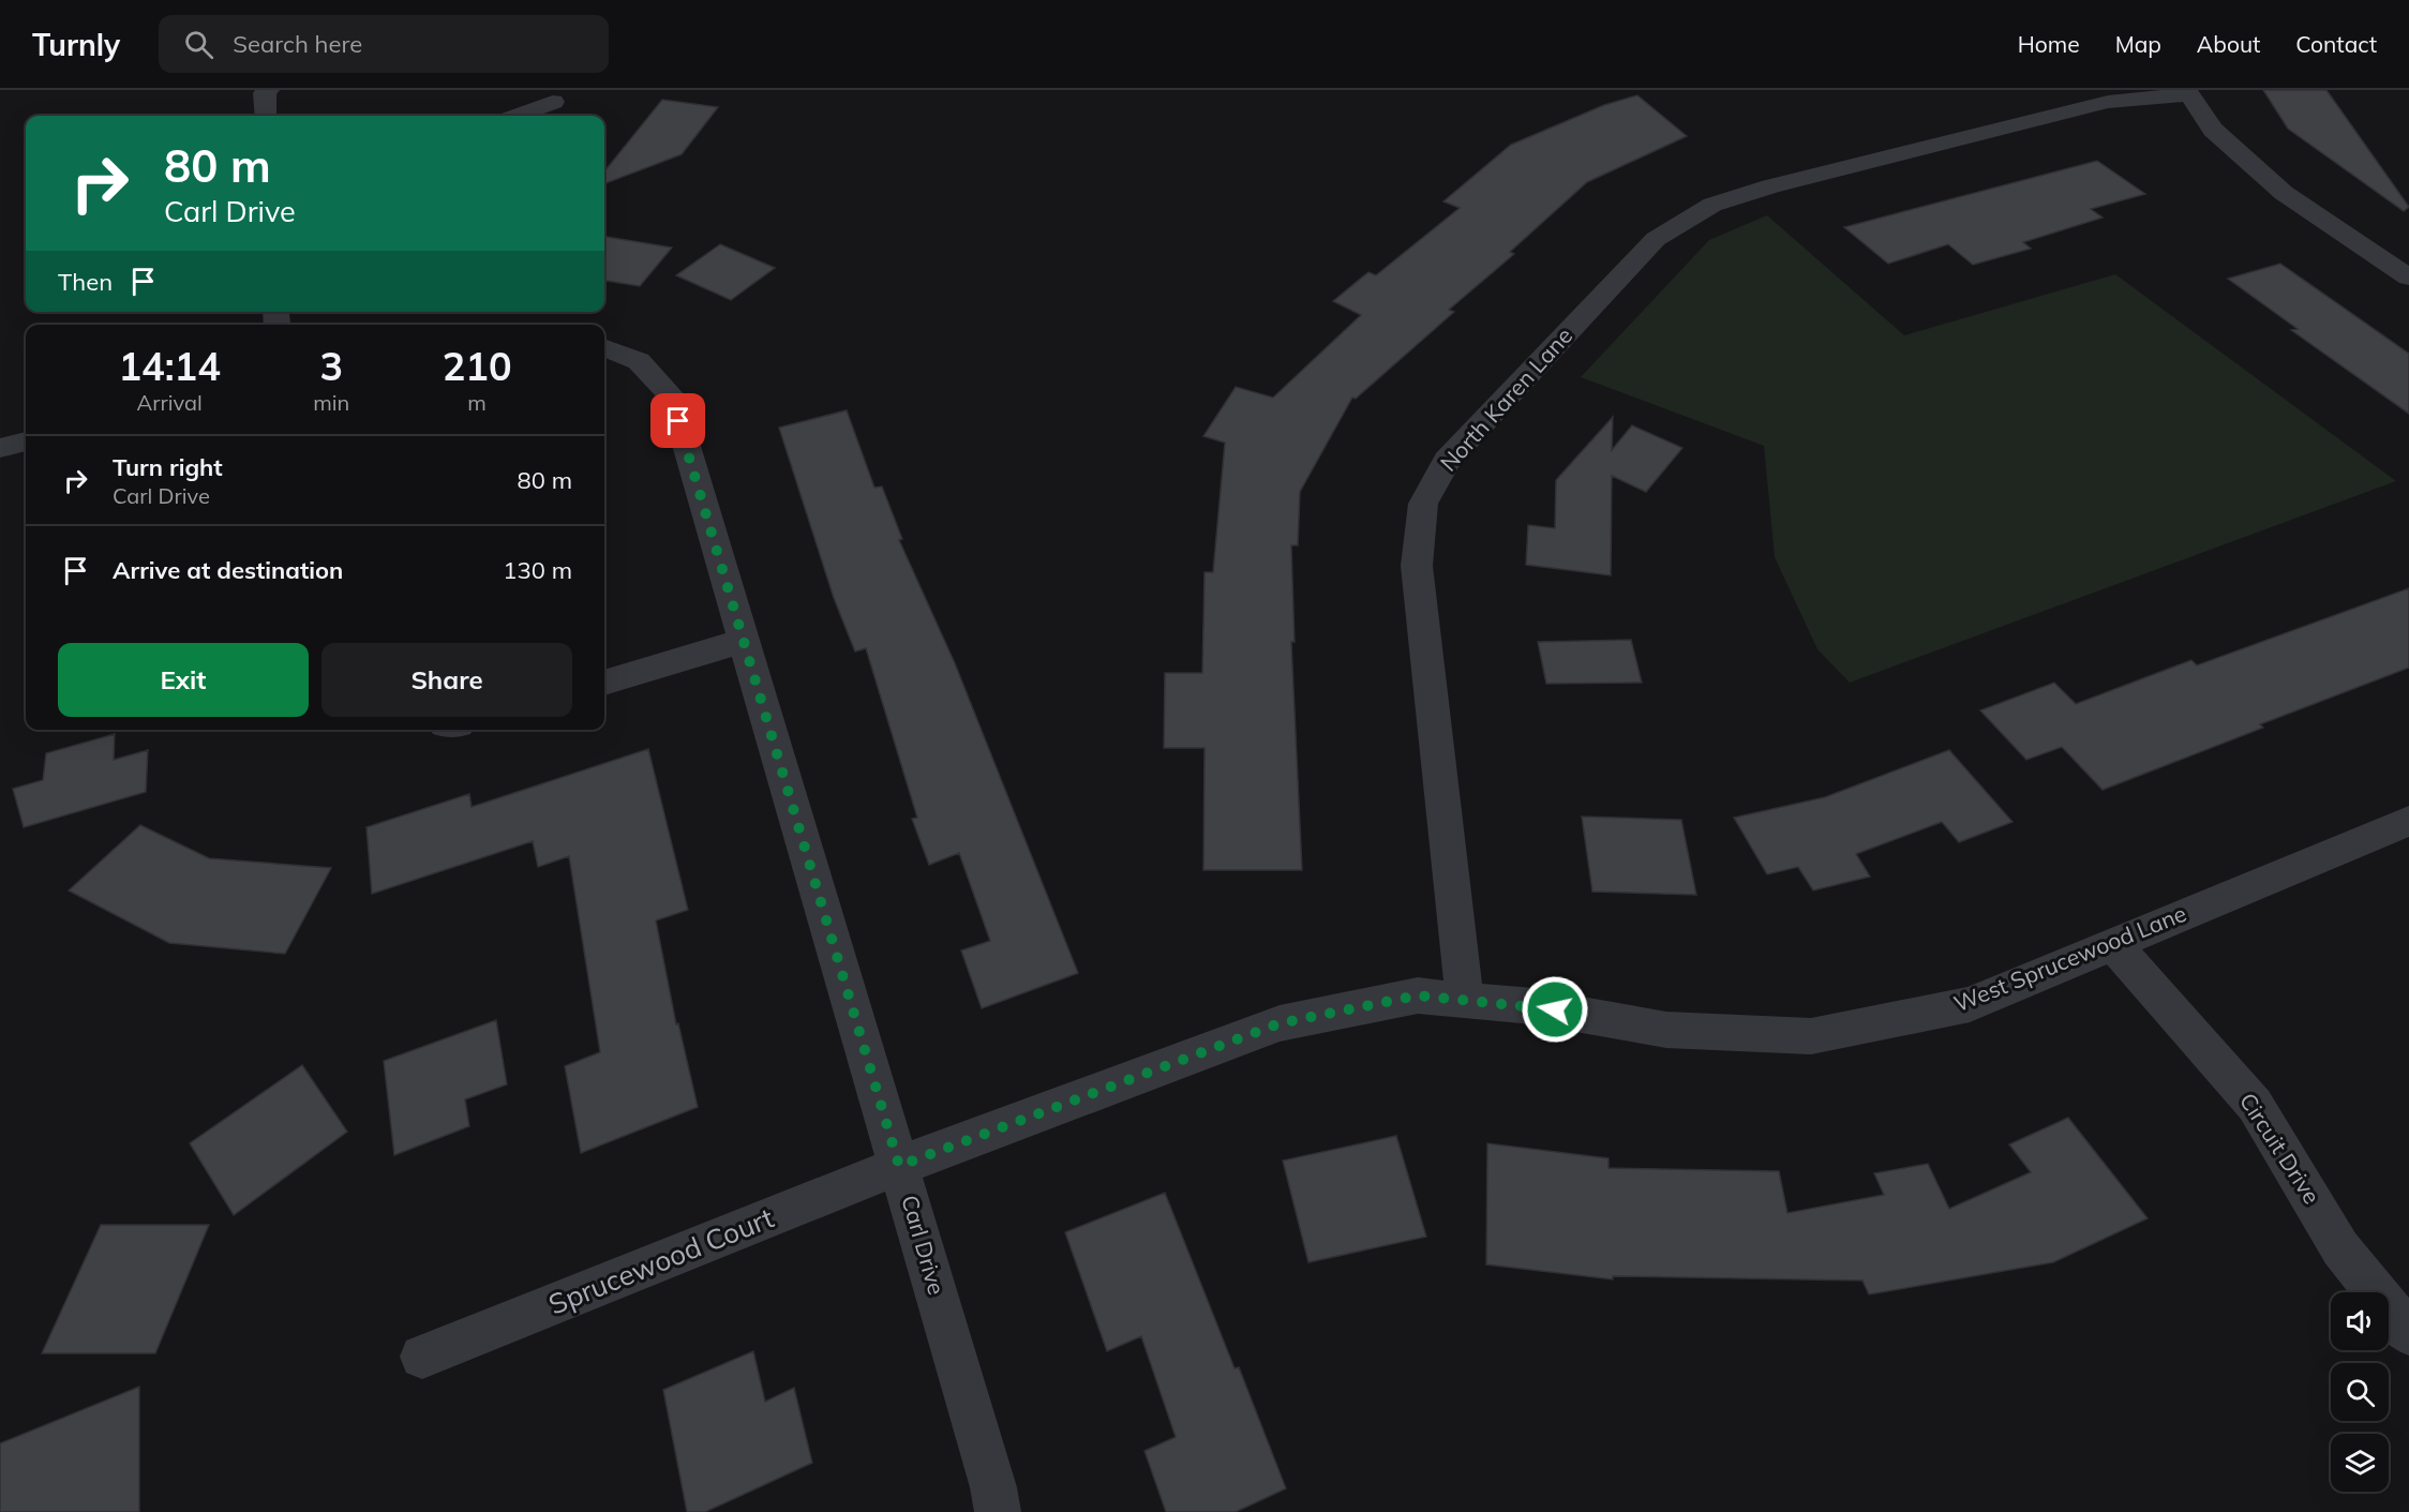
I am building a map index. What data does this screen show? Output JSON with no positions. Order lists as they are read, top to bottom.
{
  "streets": {
    "street": [
      "North Karen Lane",
      "West Sprucewood Lane",
      "Circuit Drive",
      "Carl Drive",
      "Sprucewood Court"
    ]
  },
  "crossings": [
    ["North Karen Lane", "West Sprucewood Lane"],
    ["West Sprucewood Lane", "Circuit Drive"],
    ["West Sprucewood Lane", "Carl Drive"],
    ["West Sprucewood Lane", "Sprucewood Court"],
    ["Carl Drive", "Sprucewood Court"]
  ],
  "page": {
    "header": "Turnly",
    "search": "Search here",
    "nav": [
      "Home",
      "Map",
      "About",
      "Contact"
    ],
    "turn": ["80 m", "Carl Drive"],
    "then": "Then",
    "eta": [
      "14:14",
      "Arrival",
      "3",
      "min",
      "210",
      "m"
    ],
    "list": [
      {
        "name": "Turn right",
        "note": "Carl Drive",
        "value": "80 m"
      },
      {
        "name": "Arrive at destination",
        "value": "130 m"
      }
    ],
    "buttons": ["Exit", "Share"]
  }
}
